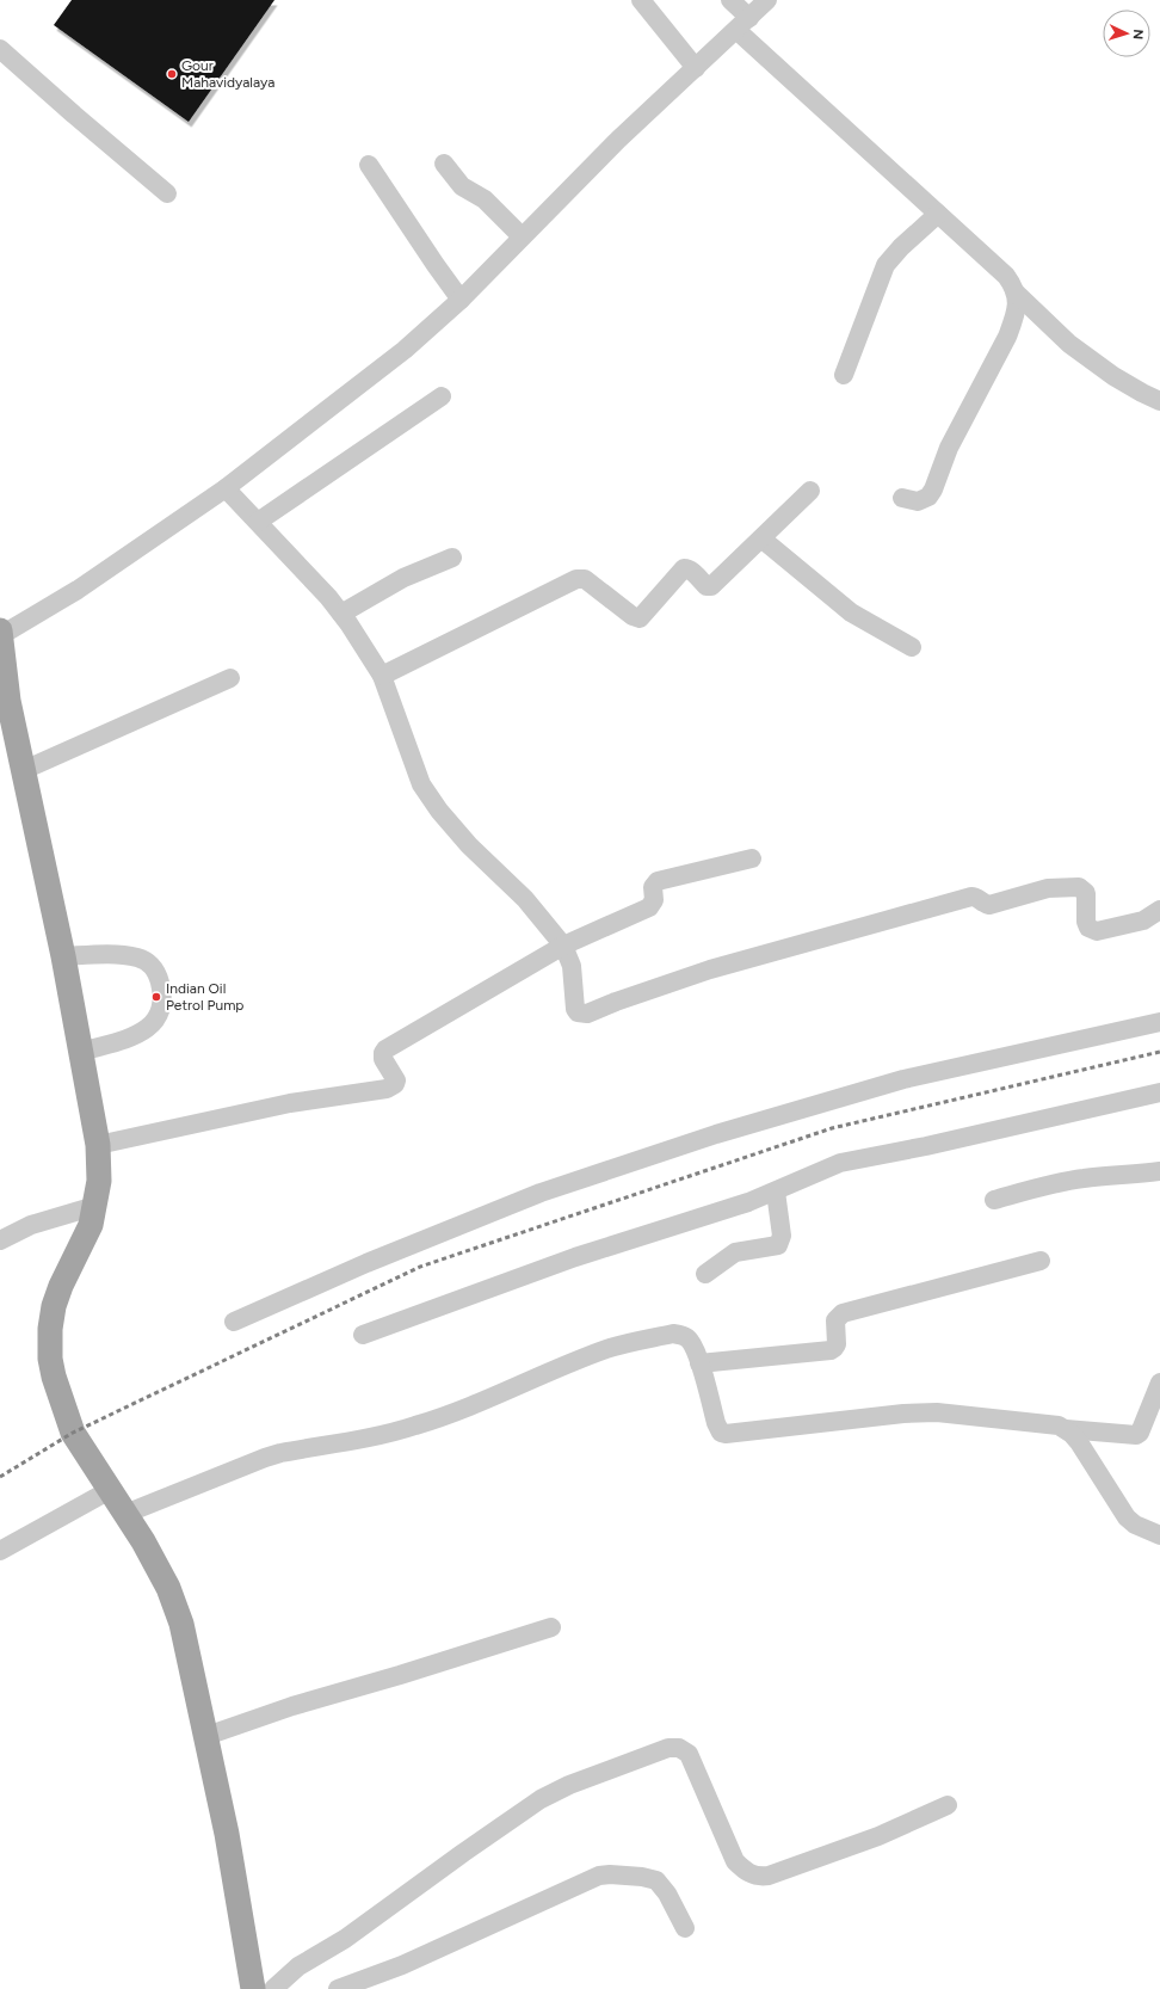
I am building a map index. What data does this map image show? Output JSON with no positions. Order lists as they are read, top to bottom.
{
  "places": ["Gour Mahavidyalaya", "Indian Oil Petrol Pump"],
  "north": "right"
}
